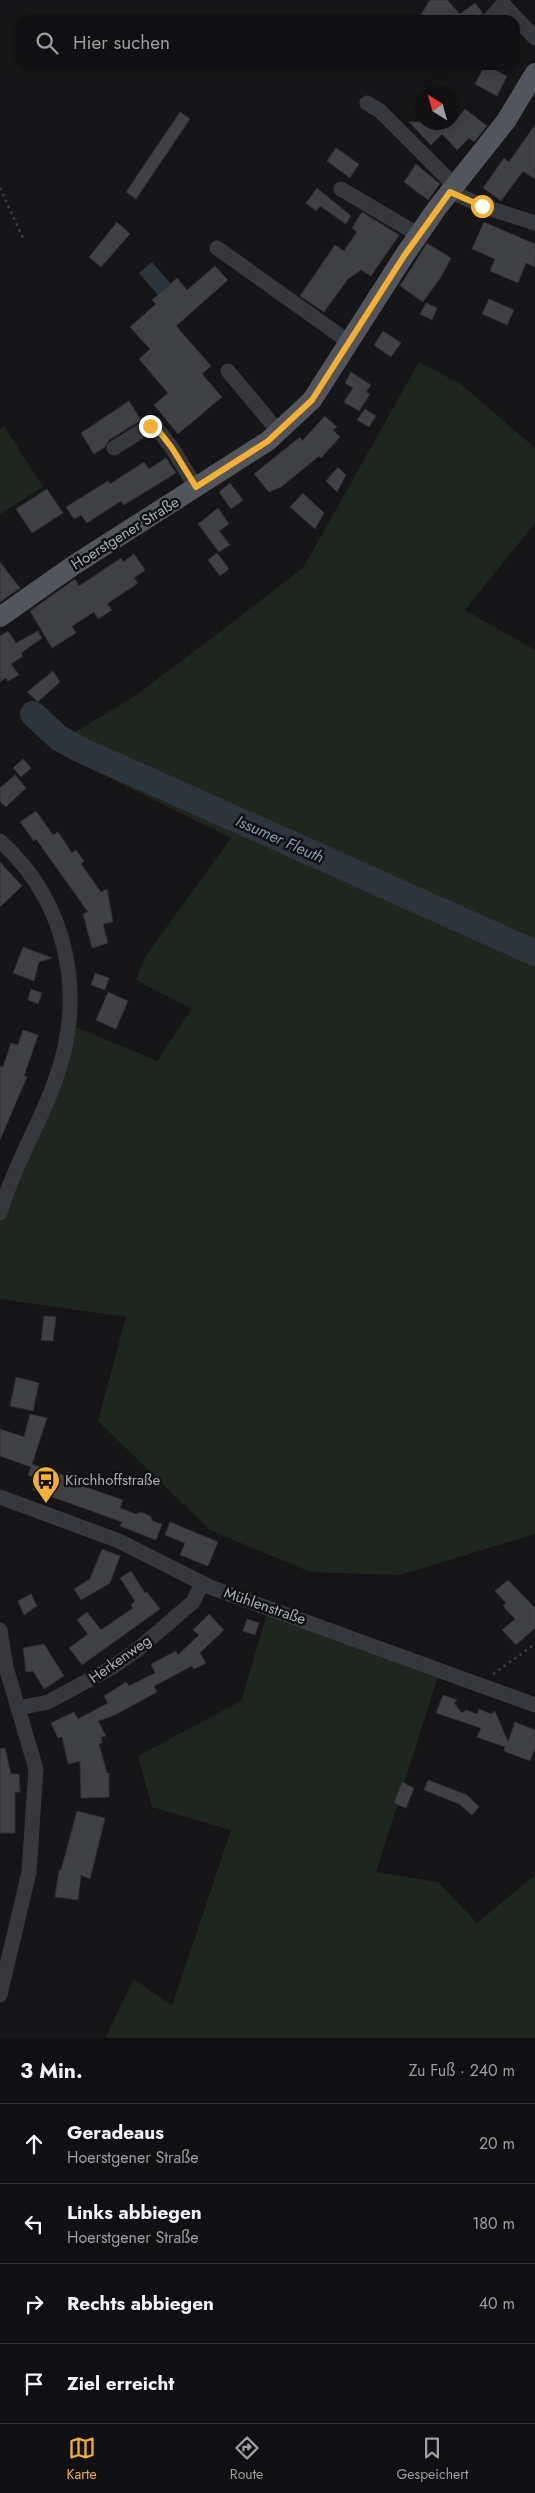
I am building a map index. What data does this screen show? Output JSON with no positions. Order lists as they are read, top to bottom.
{
  "streets": {
    "main road": ["Hoerstgener Straße"],
    "street": ["Mühlenstraße", "Herkenweg"]
  },
  "crossings": [
    ["Mühlenstraße", "Herkenweg"]
  ],
  "water": ["Issumer Fleuth"],
  "places": {
    "bus stop": ["Kirchhoffstraße"]
  },
  "north": "top left",
  "page": {
    "search": "Hier suchen",
    "heading": ["3 Min.", "Zu Fuß · 240 m"],
    "list": [
      ["Geradeaus", "Hoerstgener Straße", "20 m"],
      ["Links abbiegen", "Hoerstgener Straße", "180 m"],
      ["Rechts abbiegen", "40 m"],
      "Ziel erreicht"
    ],
    "nav": ["Karte", "Route", "Gespeichert"]
  }
}
